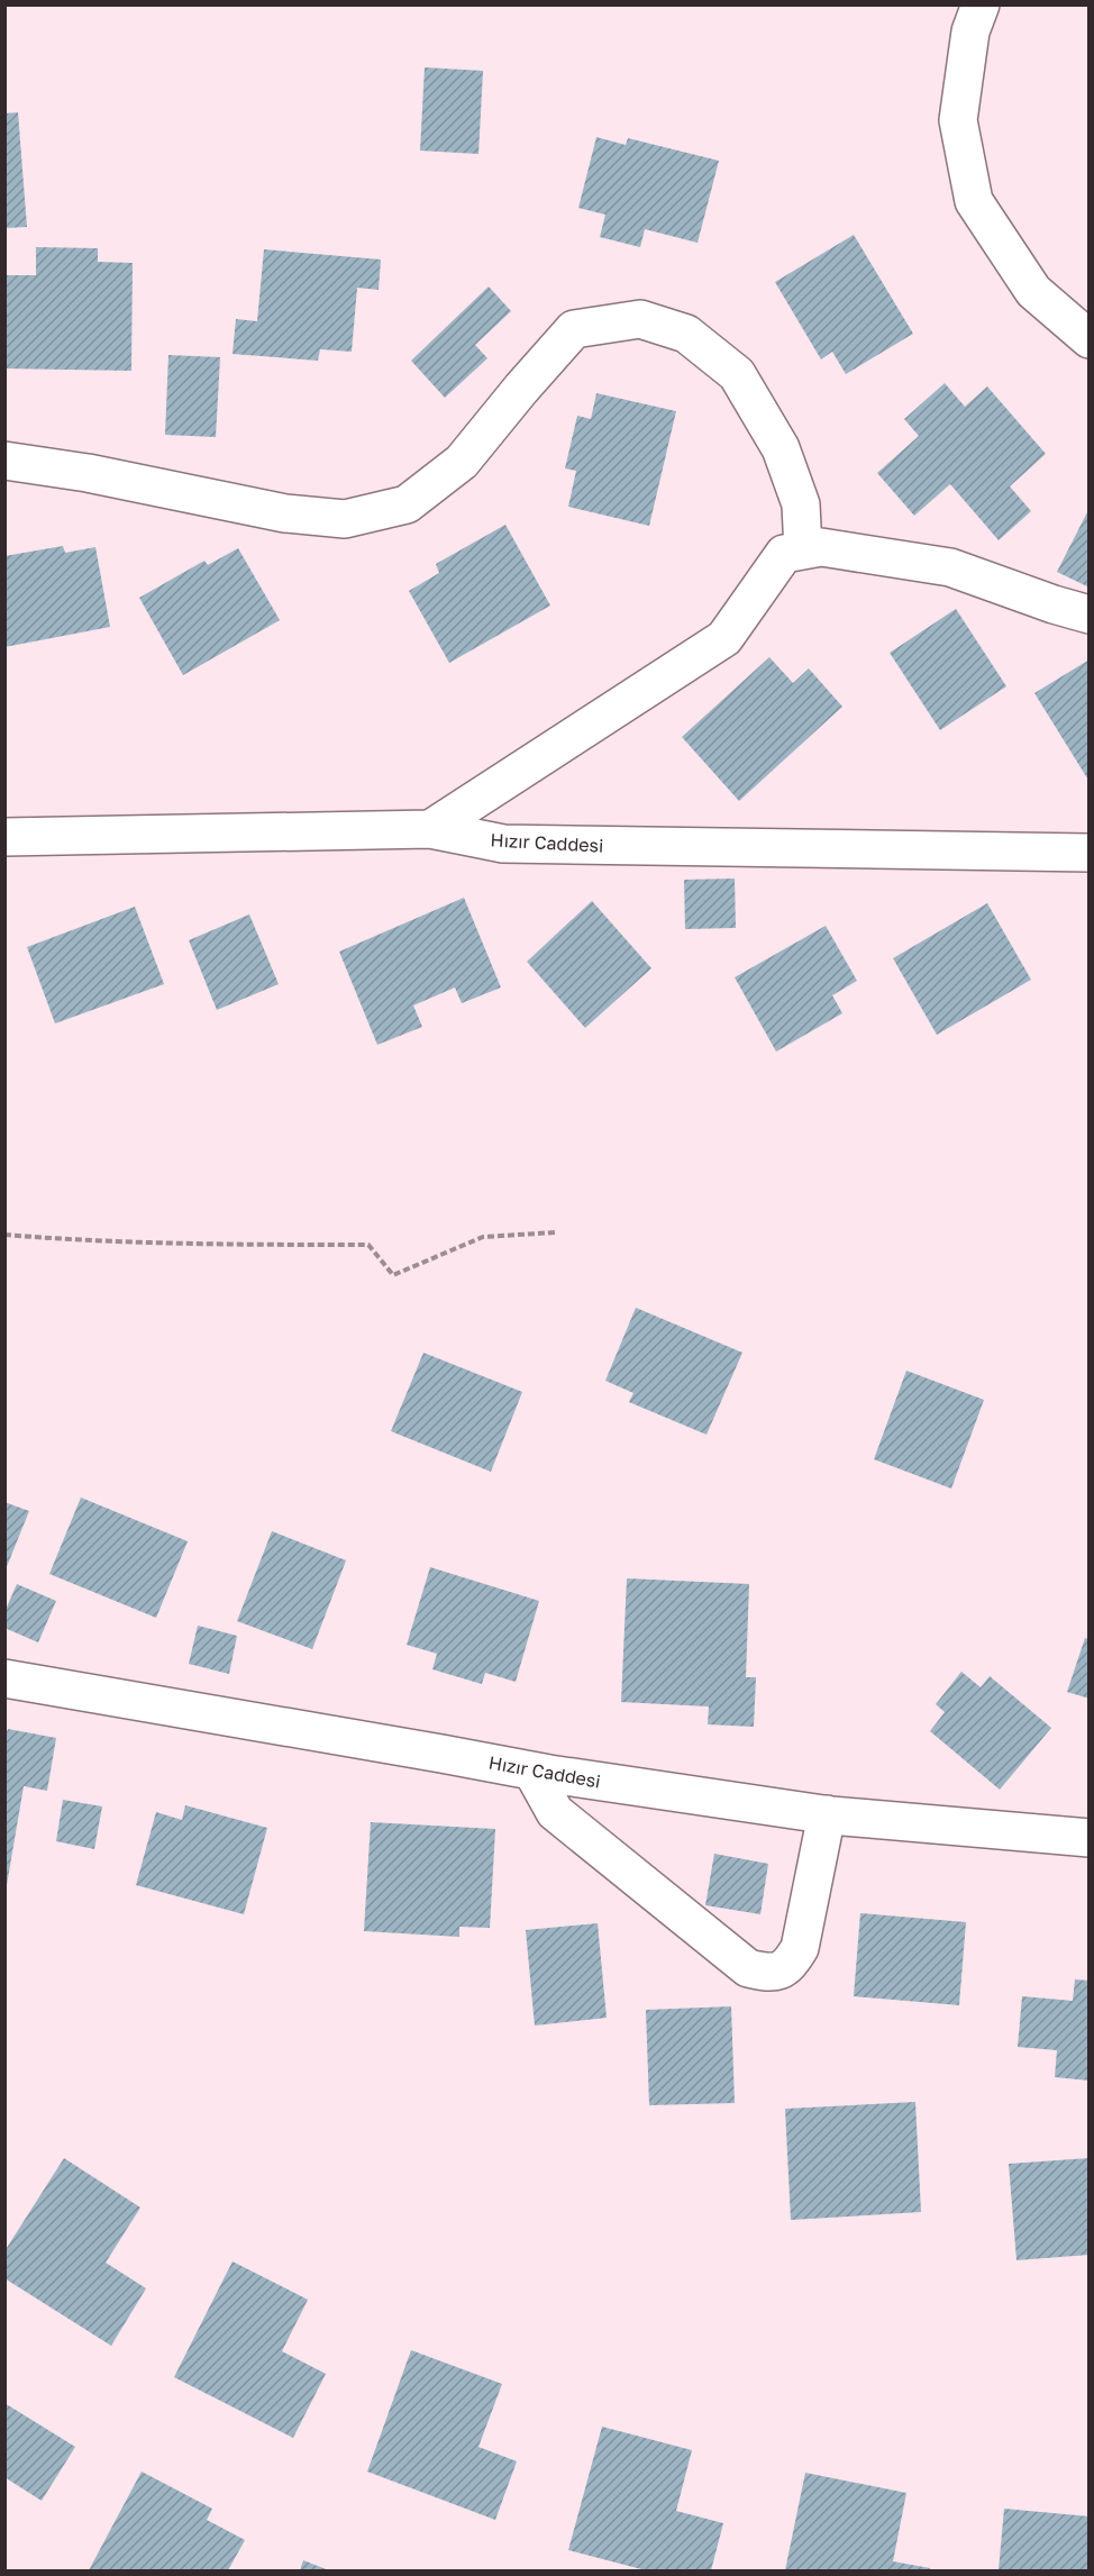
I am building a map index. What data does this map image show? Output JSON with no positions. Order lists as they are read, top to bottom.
{
  "streets": {
    "street": ["Hızır Caddesi"]
  }
}
